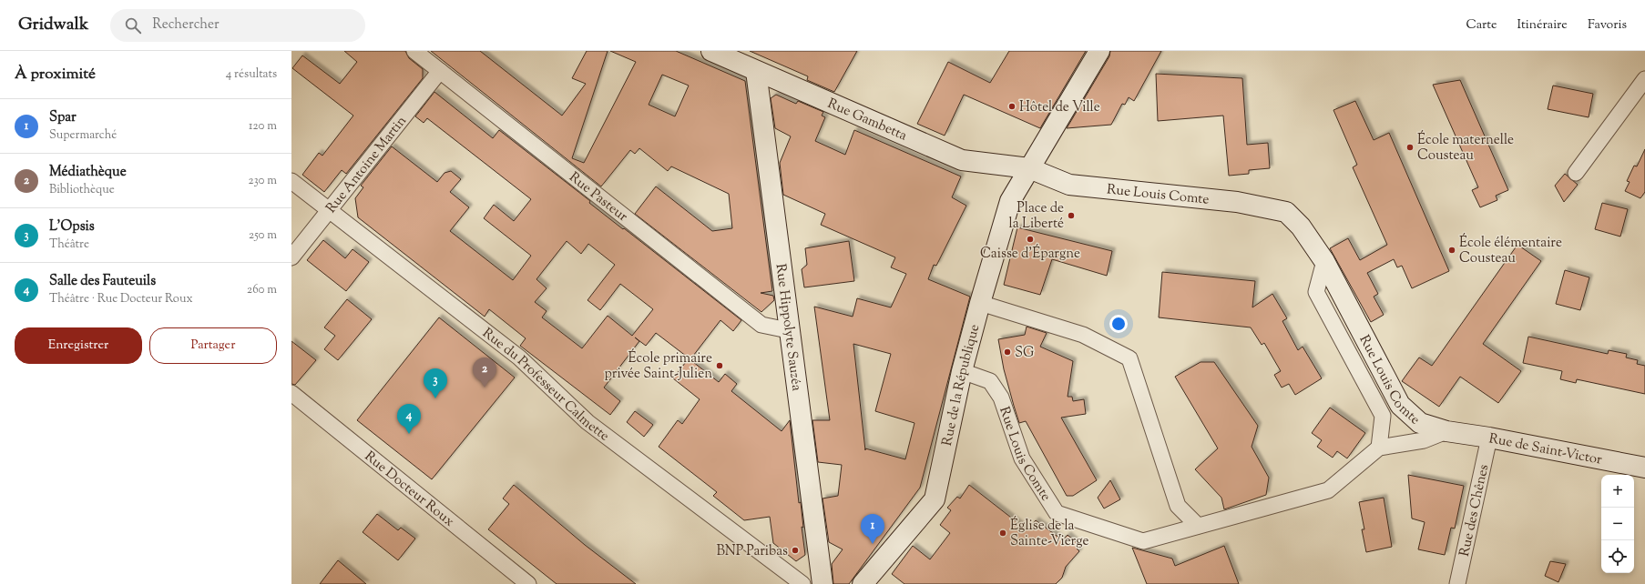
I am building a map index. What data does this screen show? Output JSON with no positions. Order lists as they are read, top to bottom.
{
  "streets": {
    "street": [
      "Rue Gambetta",
      "Rue Antoine Martin",
      "Rue Louis Comte",
      "Rue Pasteur",
      "Rue Hippolyte Sauzéa",
      "Rue du Professeur Calmette",
      "Rue de la République",
      "Rue de Saint-Victor",
      "Rue Docteur Roux",
      "Rue des Chênes"
    ]
  },
  "crossings": [
    ["Rue Gambetta", "Rue Louis Comte"],
    ["Rue Gambetta", "Rue Hippolyte Sauzéa"],
    ["Rue Gambetta", "Rue de la République"],
    ["Rue Antoine Martin", "Rue Pasteur"],
    ["Rue Antoine Martin", "Rue du Professeur Calmette"],
    ["Rue Louis Comte", "Rue de la République"],
    ["Rue Louis Comte", "Rue de Saint-Victor"],
    ["Rue Pasteur", "Rue Hippolyte Sauzéa"],
    ["Rue de Saint-Victor", "Rue des Chênes"]
  ],
  "places": [
    "Hôtel de Ville",
    "École maternelle Cousteau",
    "Place de la Liberté",
    "Caisse d'Épargne",
    "École élémentaire Cousteau",
    "SG",
    "École primaire privée Saint-Julien",
    "Église de la Sainte-Vierge",
    "BNP Paribas"
  ],
  "page": {
    "header": "Gridwalk",
    "search": "Rechercher",
    "nav": ["Carte", "Itinéraire", "Favoris"],
    "heading": ["À proximité", "4 résultats"],
    "list": [
      {
        "mark": "1",
        "name": "Spar",
        "note": "Supermarché",
        "value": "120 m"
      },
      {
        "mark": "2",
        "name": "Médiathèque",
        "note": "Bibliothèque",
        "value": "230 m"
      },
      {
        "mark": "3",
        "name": "L'Opsis",
        "note": "Théâtre",
        "value": "250 m"
      },
      {
        "mark": "4",
        "name": "Salle des Fauteuils",
        "note": "Théâtre · Rue Docteur Roux",
        "value": "260 m"
      }
    ],
    "buttons": ["Enregistrer", "Partager"],
    "pins": [
      "2",
      "3",
      "4",
      "1"
    ],
    "map_buttons": ["+", "−"]
  }
}
